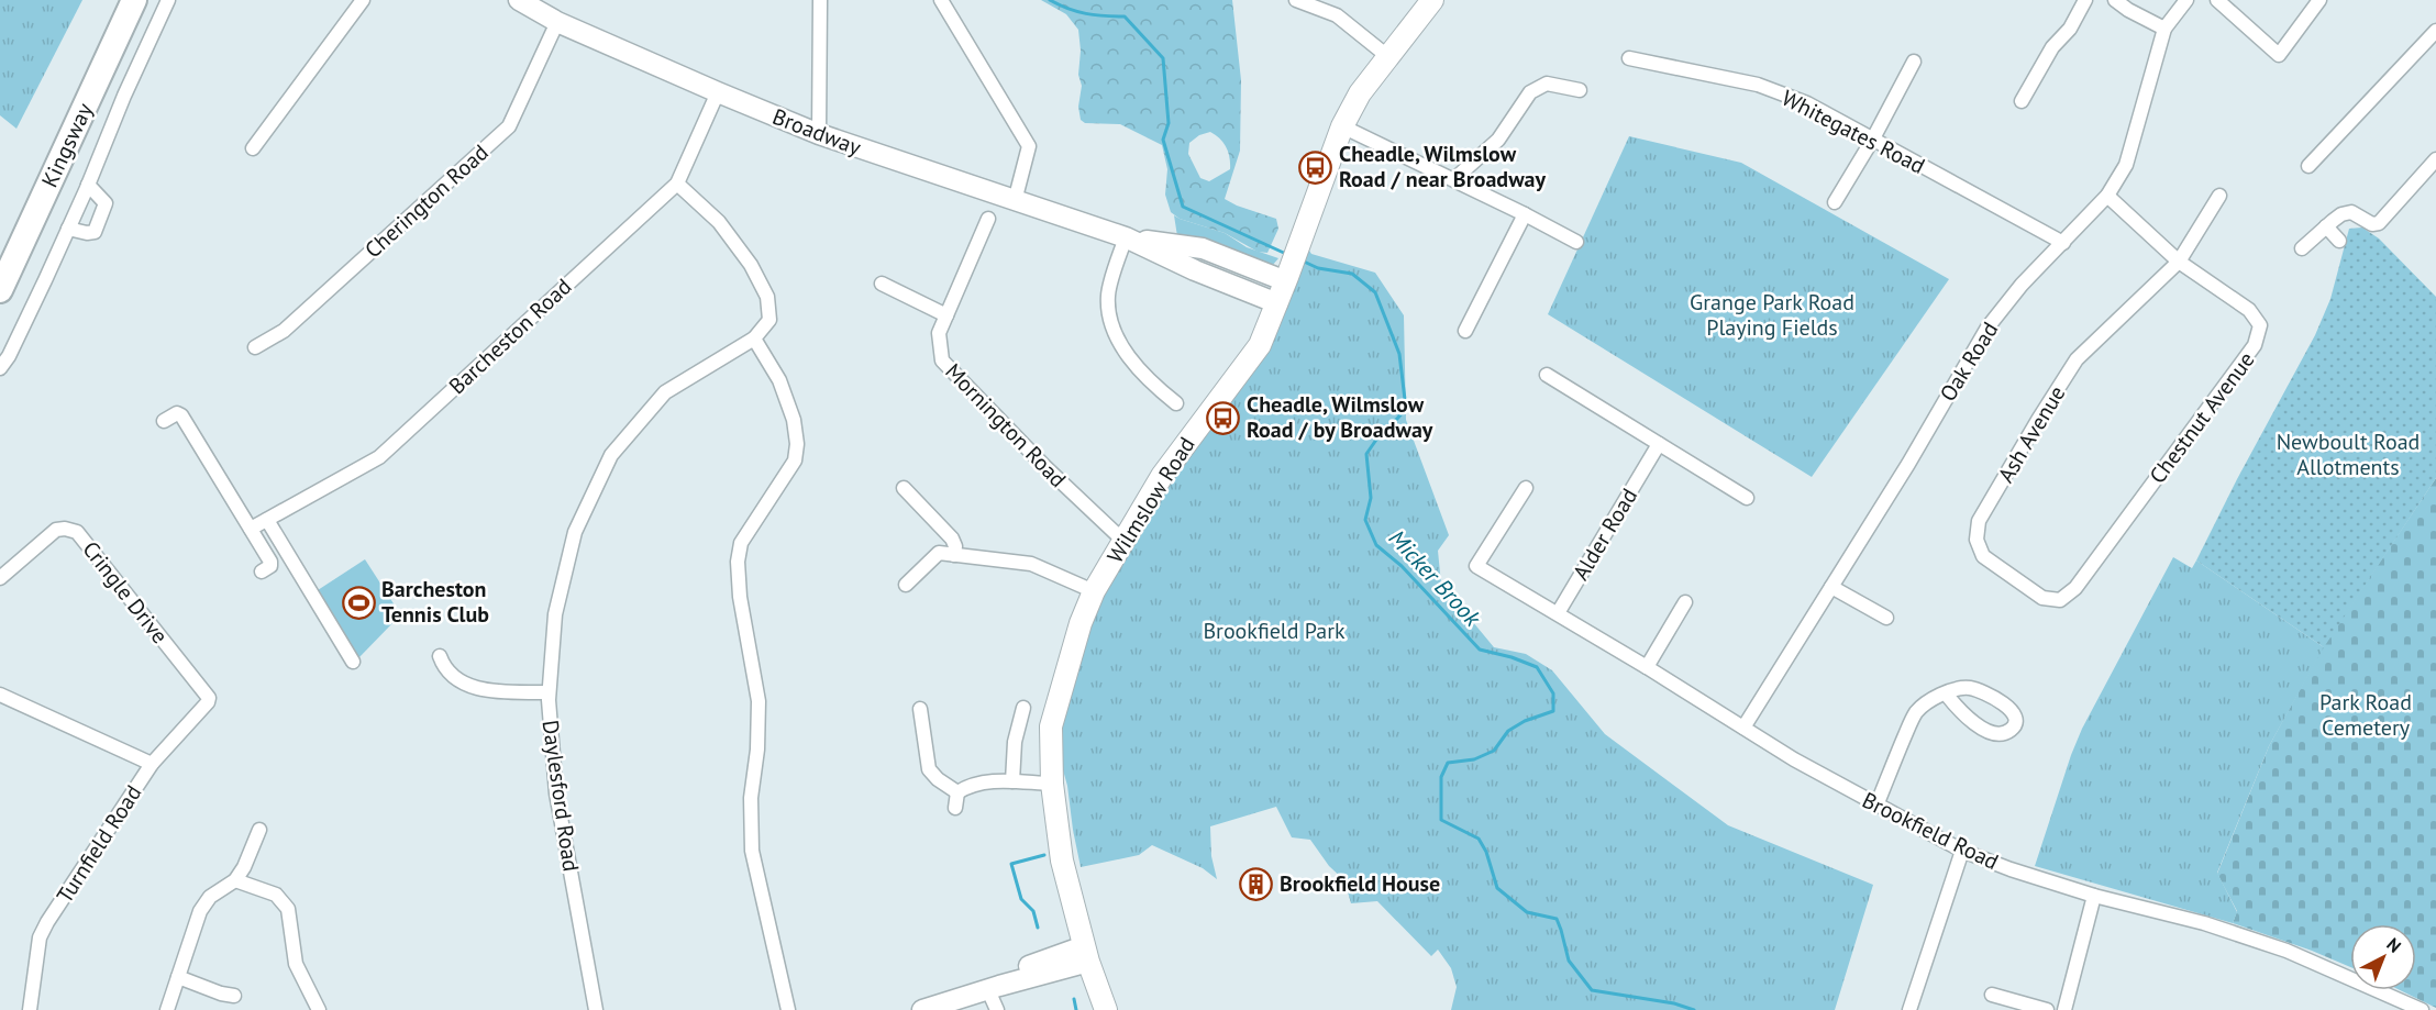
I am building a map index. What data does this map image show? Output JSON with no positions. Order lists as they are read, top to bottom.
{
  "streets": {
    "highway": ["Kingsway"],
    "main road": ["Wilmslow Road"],
    "street": [
      "Broadway",
      "Whitegates Road",
      "Cherington Road",
      "Barcheston Road",
      "Oak Road",
      "Chestnut Avenue",
      "Mornington Road",
      "Ash Avenue",
      "Alder Road",
      "Cringle Drive",
      "Daylesford Road",
      "Brookfield Road",
      "Turnfield Road"
    ]
  },
  "crossings": [
    ["Broadway", "Cherington Road"],
    ["Broadway", "Barcheston Road"],
    ["Broadway", "Wilmslow Road"],
    ["Whitegates Road", "Oak Road"],
    ["Oak Road", "Chestnut Avenue"],
    ["Oak Road", "Brookfield Road"],
    ["Chestnut Avenue", "Ash Avenue"],
    ["Mornington Road", "Wilmslow Road"],
    ["Alder Road", "Brookfield Road"],
    ["Cringle Drive", "Turnfield Road"]
  ],
  "water": ["Micker Brook"],
  "parks": [
    "Grange Park Road Playing Fields",
    "Newboult Road Allotments",
    "Brookfield Park",
    "Park Road Cemetery"
  ],
  "places": {
    "bus stop": ["Cheadle, Wilmslow Road / near Broadway", "Cheadle, Wilmslow Road / by Broadway"],
    "sports": ["Barcheston Tennis Club"],
    "building": ["Brookfield House"]
  },
  "north": "top right"
}
